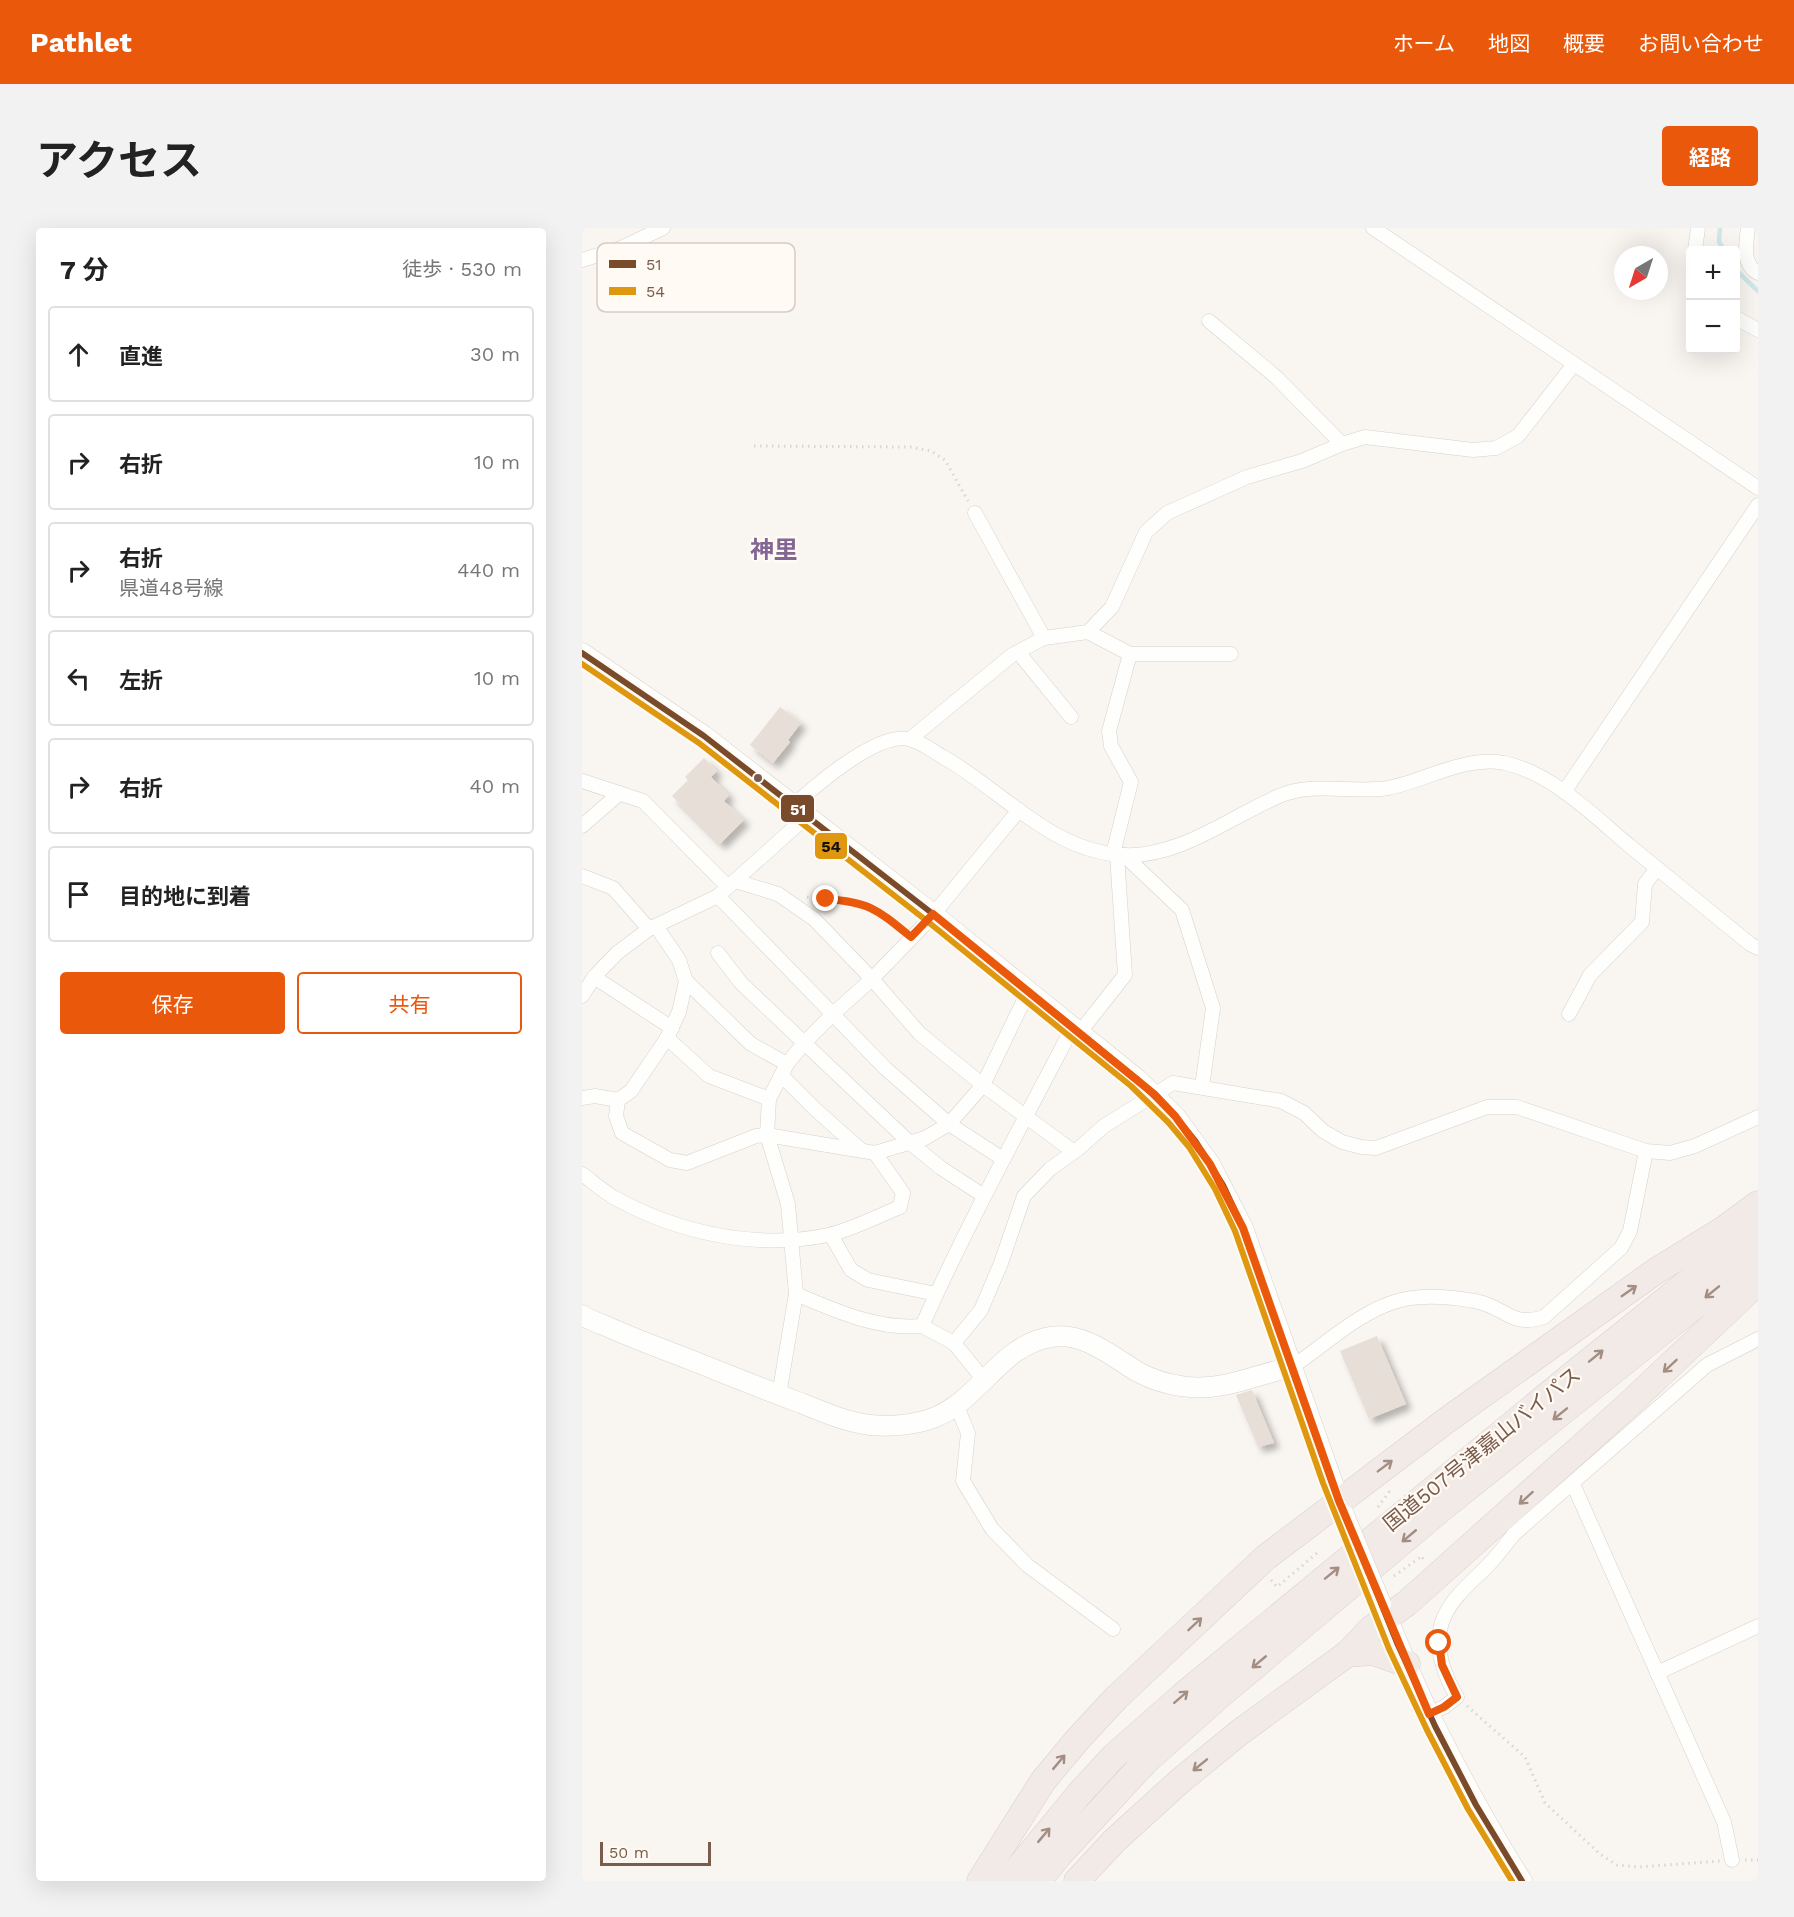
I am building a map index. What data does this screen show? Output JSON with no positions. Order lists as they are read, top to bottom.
{
  "streets": {
    "highway": ["国道507号津嘉山バイパス"]
  },
  "districts": ["神里"],
  "lines": ["transit line 51", "transit line 54"],
  "legend": ["51", "54"],
  "scale_bar": "50 m",
  "north": "bottom left",
  "page": {
    "header": "Pathlet",
    "nav": [
      "ホーム",
      "地図",
      "概要",
      "お問い合わせ"
    ],
    "title": "アクセス",
    "buttons": [
      "経路",
      ["保存", "共有"]
    ],
    "heading": ["7 分", "徒歩 · 530 m"],
    "map_buttons": ["+", "−"],
    "list": [
      ["直進", "30 m"],
      ["右折", "10 m"],
      ["右折", "県道48号線", "440 m"],
      ["左折", "10 m"],
      ["右折", "40 m"],
      "目的地に到着"
    ],
    "scale": "50 m"
  }
}
